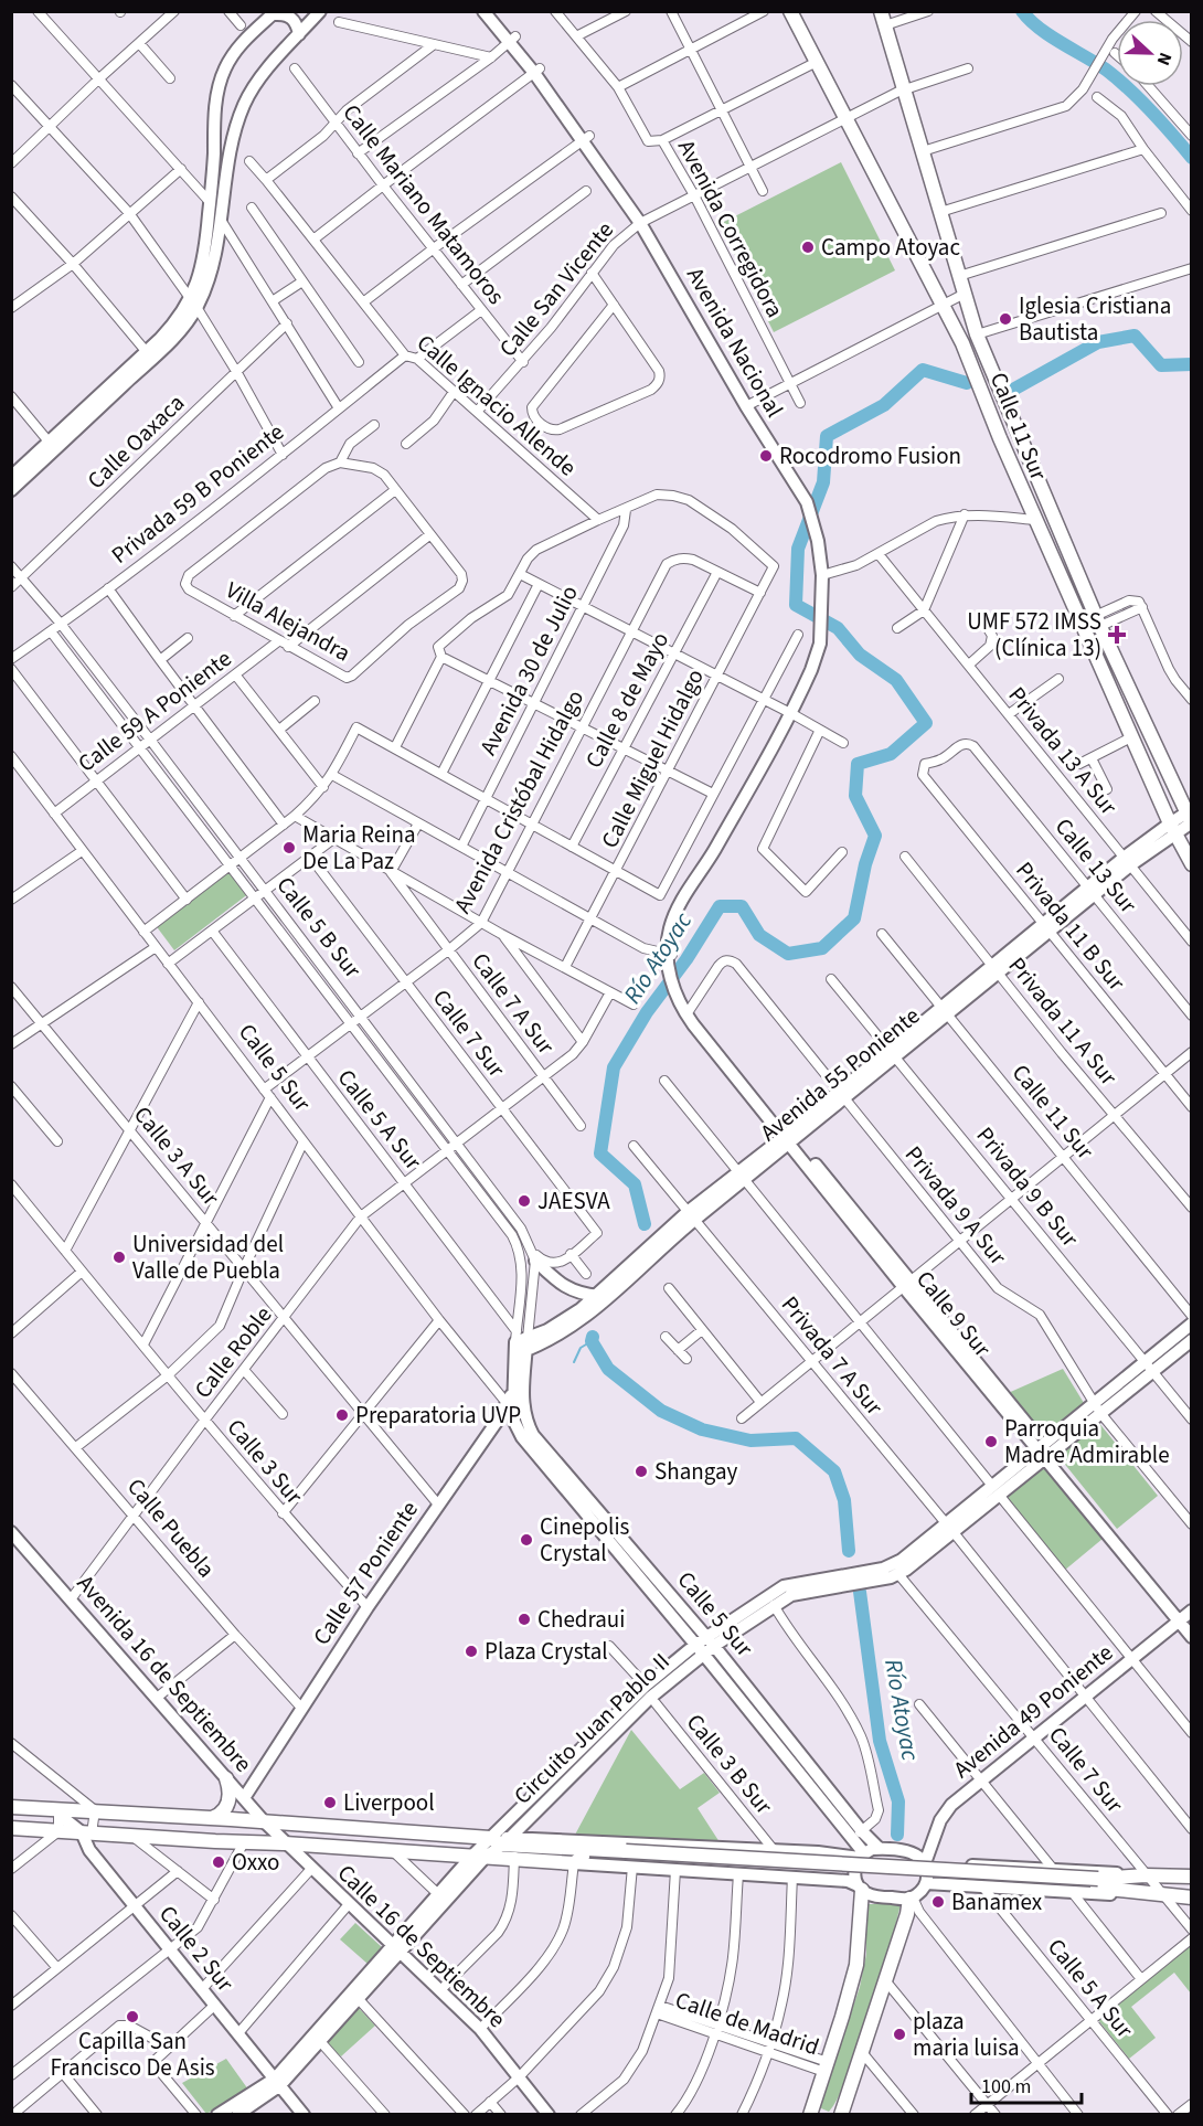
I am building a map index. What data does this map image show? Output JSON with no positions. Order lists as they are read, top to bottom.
{
  "streets": {
    "main road": [
      "Avenida Nacional",
      "Calle 11 Sur",
      "Calle 5 Sur",
      "Avenida 55 Poniente",
      "Calle 9 Sur",
      "Calle 57 Poniente",
      "Avenida 16 de Septiembre",
      "Avenida 49 Poniente",
      "Circuito Juan Pablo II",
      "Calle 16 de Septiembre",
      "Calle 2 Sur"
    ],
    "street": [
      "Calle Mariano Matamoros",
      "Avenida Corregidora",
      "Calle San Vicente",
      "Calle Ignacio Allende",
      "Calle Oaxaca",
      "Privada 59 B Poniente",
      "Villa Alejandra",
      "Avenida 30 de Julio",
      "Calle 8 de Mayo",
      "Calle 59 A Poniente",
      "Privada 13 A Sur",
      "Calle Miguel Hidalgo",
      "Avenida Cristóbal Hidalgo",
      "Calle 13 Sur",
      "Privada 11 B Sur",
      "Calle 5 B Sur",
      "Calle 7 A Sur",
      "Privada 11 A Sur",
      "Calle 7 Sur",
      "Calle 5 A Sur",
      "Calle 3 A Sur",
      "Privada 9 B Sur",
      "Privada 9 A Sur",
      "Calle Roble",
      "Privada 7 A Sur",
      "Calle 3 Sur",
      "Calle Puebla",
      "Calle 3 B Sur",
      "Calle de Madrid"
    ]
  },
  "crossings": [
    ["Calle Mariano Matamoros", "Calle San Vicente"],
    ["Avenida Corregidora", "Calle San Vicente"],
    ["Calle San Vicente", "Avenida Nacional"],
    ["Calle San Vicente", "Calle Ignacio Allende"],
    ["Calle San Vicente", "Calle 11 Sur"],
    ["Avenida Nacional", "Privada 9 A Sur"],
    ["Avenida Nacional", "Calle 9 Sur"],
    ["Calle Ignacio Allende", "Privada 59 B Poniente"],
    ["Calle 11 Sur", "Avenida 55 Poniente"],
    ["Calle Oaxaca", "Calle 5 B Sur"],
    ["Privada 59 B Poniente", "Calle 5 B Sur"],
    ["Villa Alejandra", "Calle 59 A Poniente"],
    ["Avenida 30 de Julio", "Calle Miguel Hidalgo"],
    ["Calle 8 de Mayo", "Avenida Cristóbal Hidalgo"],
    ["Calle 59 A Poniente", "Calle 5 B Sur"],
    ["Calle 59 A Poniente", "Calle 5 Sur"],
    ["Privada 13 A Sur", "Avenida 55 Poniente"],
    ["Avenida Cristóbal Hidalgo", "Calle 5 B Sur"],
    ["Avenida Cristóbal Hidalgo", "Calle 7 A Sur"],
    ["Avenida Cristóbal Hidalgo", "Calle 7 Sur"],
    ["Avenida Cristóbal Hidalgo", "Calle 5 Sur"],
    ["Avenida Cristóbal Hidalgo", "Calle 5 A Sur"],
    ["Calle 13 Sur", "Privada 11 B Sur"],
    ["Calle 13 Sur", "Avenida 55 Poniente"],
    ["Privada 11 B Sur", "Avenida 55 Poniente"],
    ["Calle 5 B Sur", "Avenida 55 Poniente"],
    ["Calle 5 B Sur", "Calle 5 A Sur"],
    ["Calle 5 B Sur", "Calle Roble"],
    ["Calle 7 A Sur", "Calle Roble"],
    ["Privada 11 A Sur", "Avenida 55 Poniente"],
    ["Calle 7 Sur", "Calle Roble"],
    ["Calle 7 Sur", "Avenida 49 Poniente"],
    ["Calle 7 Sur", "Circuito Juan Pablo II"],
    ["Calle 5 Sur", "Calle Roble"],
    ["Calle 5 Sur", "Calle 57 Poniente"],
    ["Calle 5 Sur", "Avenida 49 Poniente"],
    ["Calle 5 Sur", "Circuito Juan Pablo II"],
    ["Avenida 55 Poniente", "Calle 5 A Sur"],
    ["Avenida 55 Poniente", "Privada 9 B Sur"],
    ["Avenida 55 Poniente", "Privada 9 A Sur"],
    ["Avenida 55 Poniente", "Calle 9 Sur"],
    ["Avenida 55 Poniente", "Privada 7 A Sur"],
    ["Calle 5 A Sur", "Calle Roble"],
    ["Calle 3 A Sur", "Calle Roble"],
    ["Calle 3 A Sur", "Calle 57 Poniente"],
    ["Privada 9 B Sur", "Circuito Juan Pablo II"],
    ["Privada 9 A Sur", "Calle 9 Sur"],
    ["Privada 9 A Sur", "Circuito Juan Pablo II"],
    ["Calle 9 Sur", "Avenida 49 Poniente"],
    ["Calle 9 Sur", "Circuito Juan Pablo II"],
    ["Calle Roble", "Calle 3 Sur"],
    ["Calle Roble", "Calle Puebla"],
    ["Calle Roble", "Avenida 16 de Septiembre"],
    ["Privada 7 A Sur", "Avenida 49 Poniente"],
    ["Privada 7 A Sur", "Circuito Juan Pablo II"],
    ["Calle 3 Sur", "Calle 57 Poniente"],
    ["Calle Puebla", "Calle 57 Poniente"],
    ["Calle 57 Poniente", "Avenida 16 de Septiembre"],
    ["Avenida 16 de Septiembre", "Calle 16 de Septiembre"],
    ["Circuito Juan Pablo II", "Calle 16 de Septiembre"],
    ["Circuito Juan Pablo II", "Calle 2 Sur"]
  ],
  "water": ["Río Atoyac"],
  "places": {
    "other": [
      "Campo Atoyac",
      "Iglesia Cristiana Bautista",
      "Rocodromo Fusion",
      "Maria Reina De La Paz",
      "JAESVA",
      "Universidad del Valle de Puebla",
      "Preparatoria UVP",
      "Parroquia Madre Admirable",
      "Shangay",
      "Cinepolis Crystal",
      "Chedraui",
      "Plaza Crystal",
      "Liverpool",
      "Oxxo",
      "Banamex",
      "Capilla San Francisco De Asis",
      "plaza maria luisa"
    ],
    "health": ["UMF 572 IMSS (Clínica 13)"]
  },
  "scale_bar": "100 m",
  "north": "right"
}
